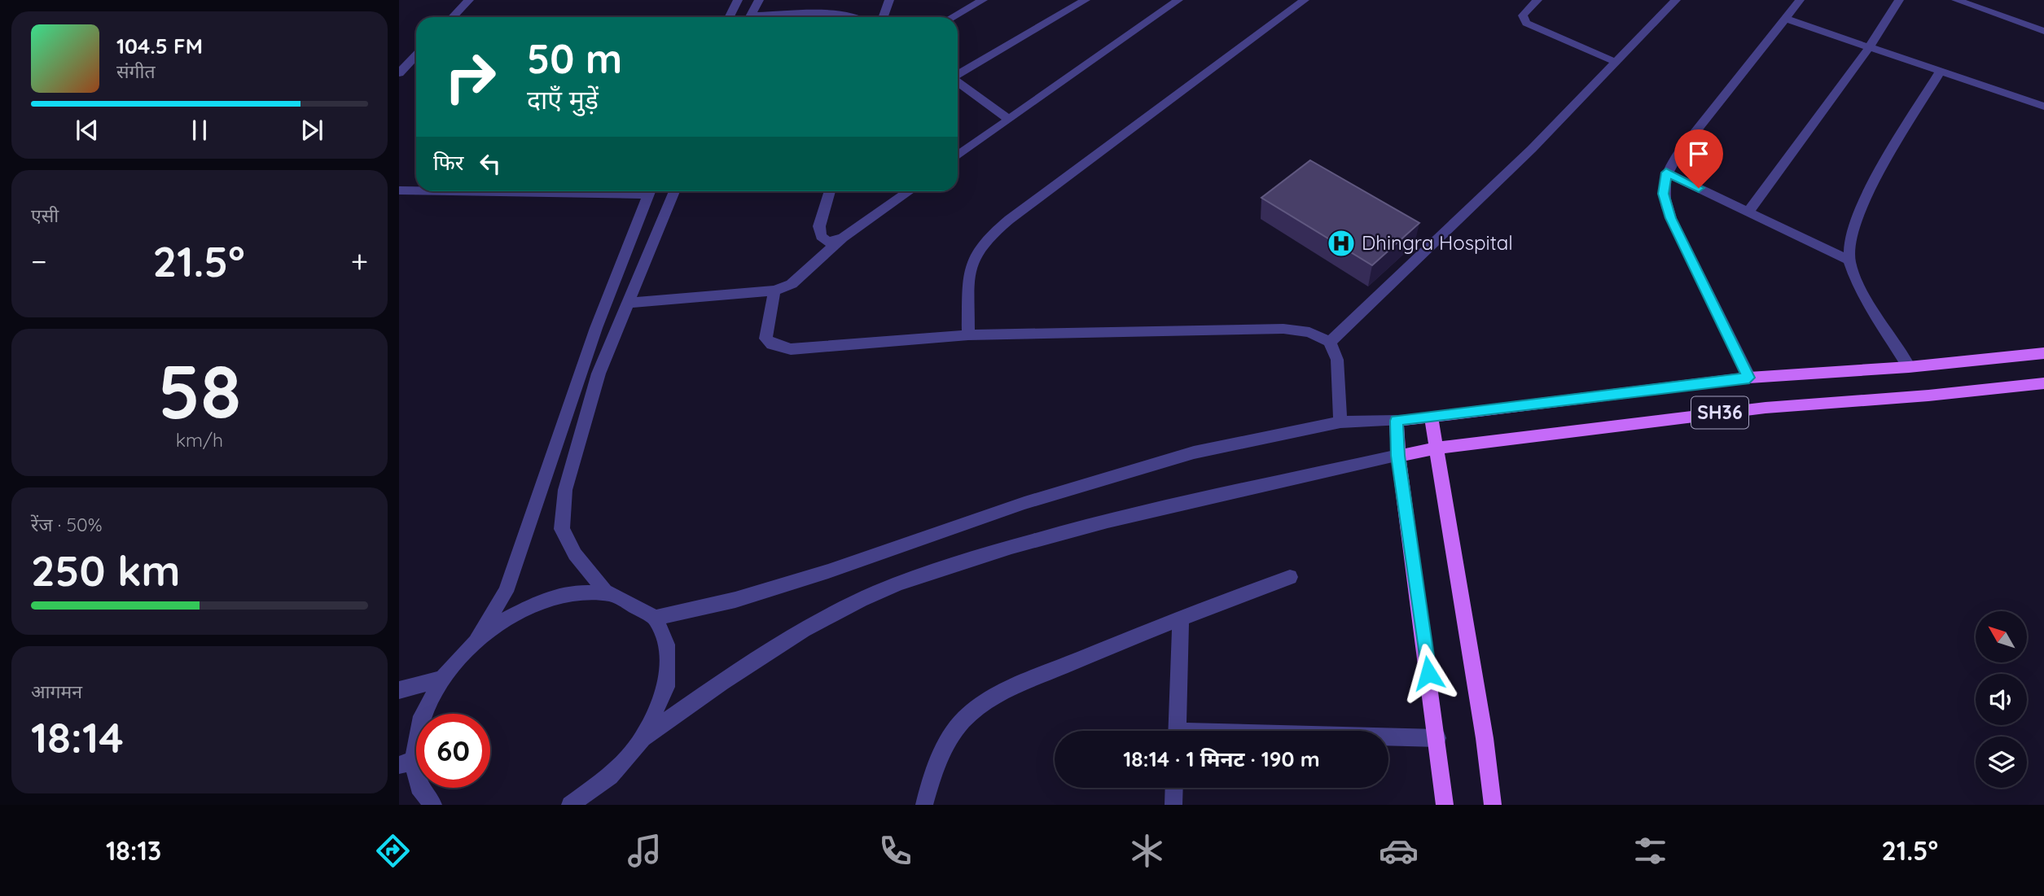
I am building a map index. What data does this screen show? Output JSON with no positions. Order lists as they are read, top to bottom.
{
  "streets": {
    "main road": ["SH36"]
  },
  "places": {
    "hospital": ["Dhingra Hospital"]
  },
  "north": "top left",
  "page": {
    "turn": ["50 m", "दाएँ मुड़ें"],
    "song": ["104.5 FM", "संगीत"],
    "then": "फिर",
    "tile": [
      "एसी",
      ["58", "km/h"],
      ["रेंज · 50%", "250 km"],
      ["आगमन", "18:14"]
    ],
    "heat": ["−", "21.5°", "+"],
    "limit": "60",
    "trip": "18:14 · 1 मिनट · 190 m",
    "tabs": ["18:13", "21.5°"]
  }
}
